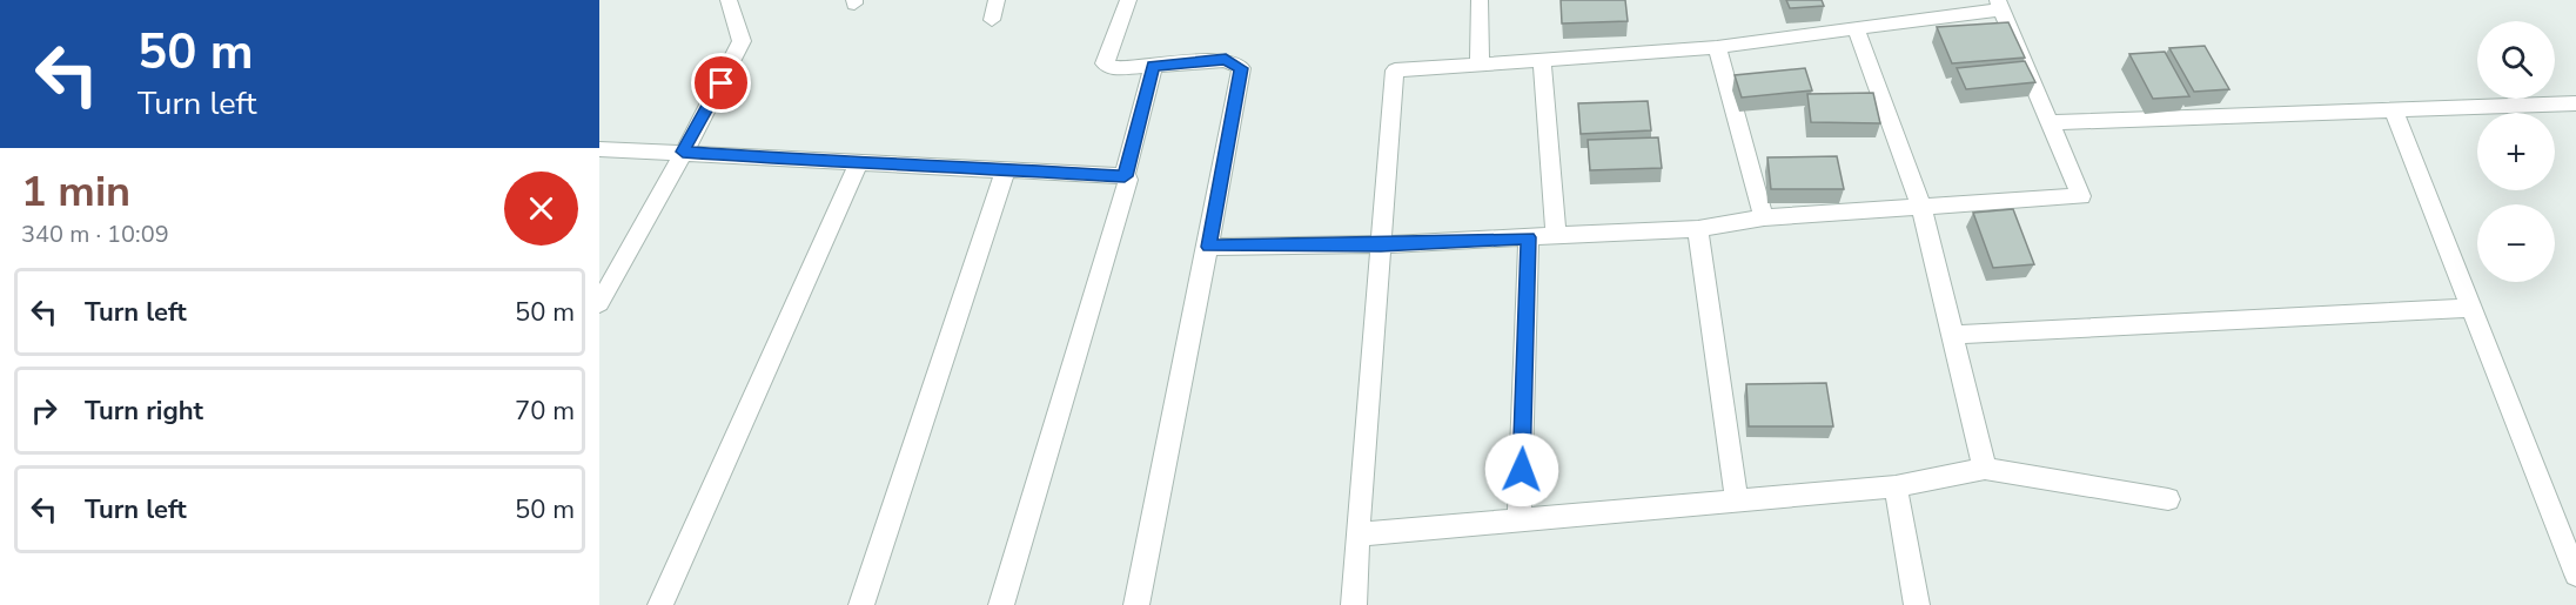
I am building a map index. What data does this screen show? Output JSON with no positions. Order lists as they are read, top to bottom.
{
  "page": {
    "turn": ["50 m", "Turn left"],
    "map_buttons": ["+", "−"],
    "heading": ["1 min", "340 m · 10:09"],
    "list": [
      {
        "name": "Turn left",
        "value": "50 m"
      },
      {
        "name": "Turn right",
        "value": "70 m"
      },
      {
        "name": "Turn left",
        "value": "50 m"
      }
    ]
  }
}
